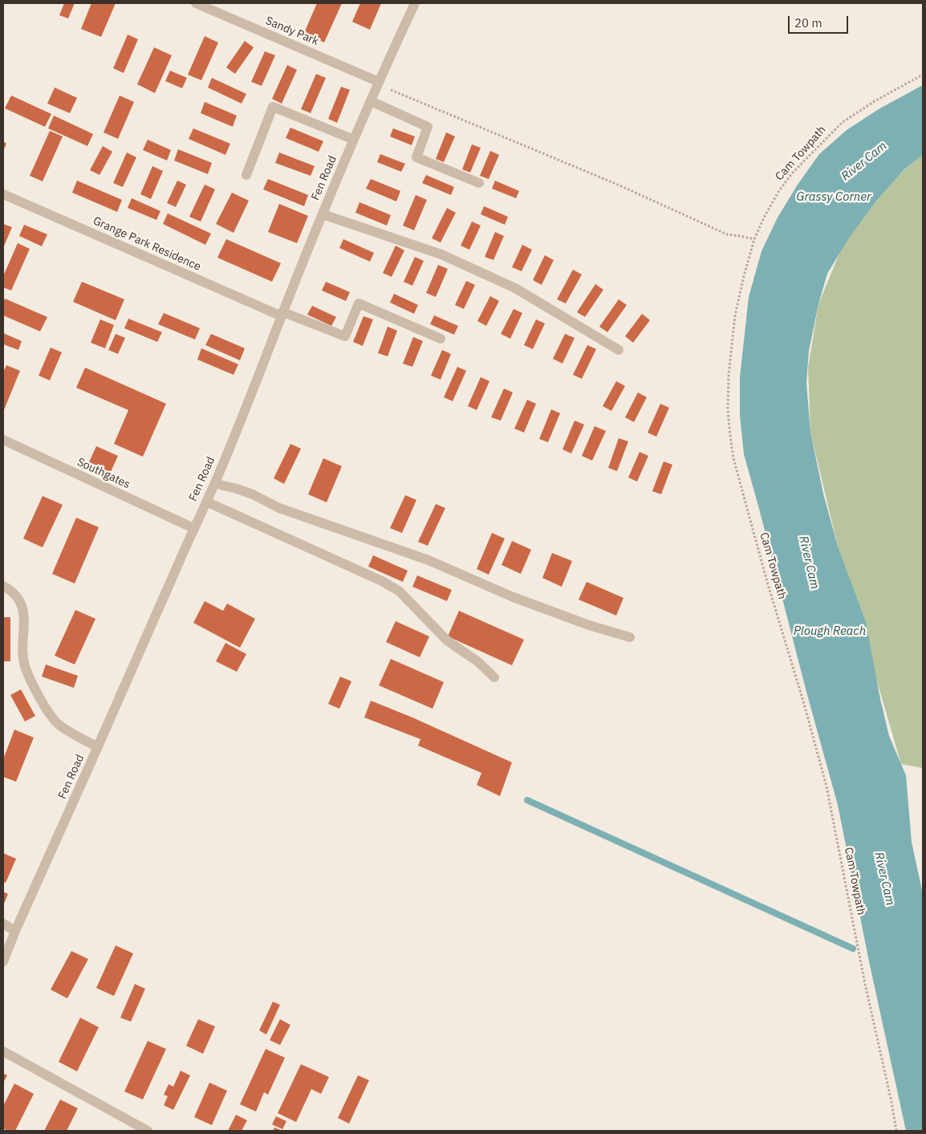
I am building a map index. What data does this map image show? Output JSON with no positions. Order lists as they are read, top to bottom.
{
  "streets": {
    "street": [
      "Sandy Park",
      "Fen Road",
      "Grange Park Residence",
      "Southgates"
    ],
    "path": ["Cam Towpath"]
  },
  "crossings": [
    ["Sandy Park", "Fen Road"],
    ["Fen Road", "Grange Park Residence"],
    ["Fen Road", "Southgates"]
  ],
  "water": ["River Cam", "Grassy Corner", "Plough Reach"],
  "scale_bar": "20 m"
}
